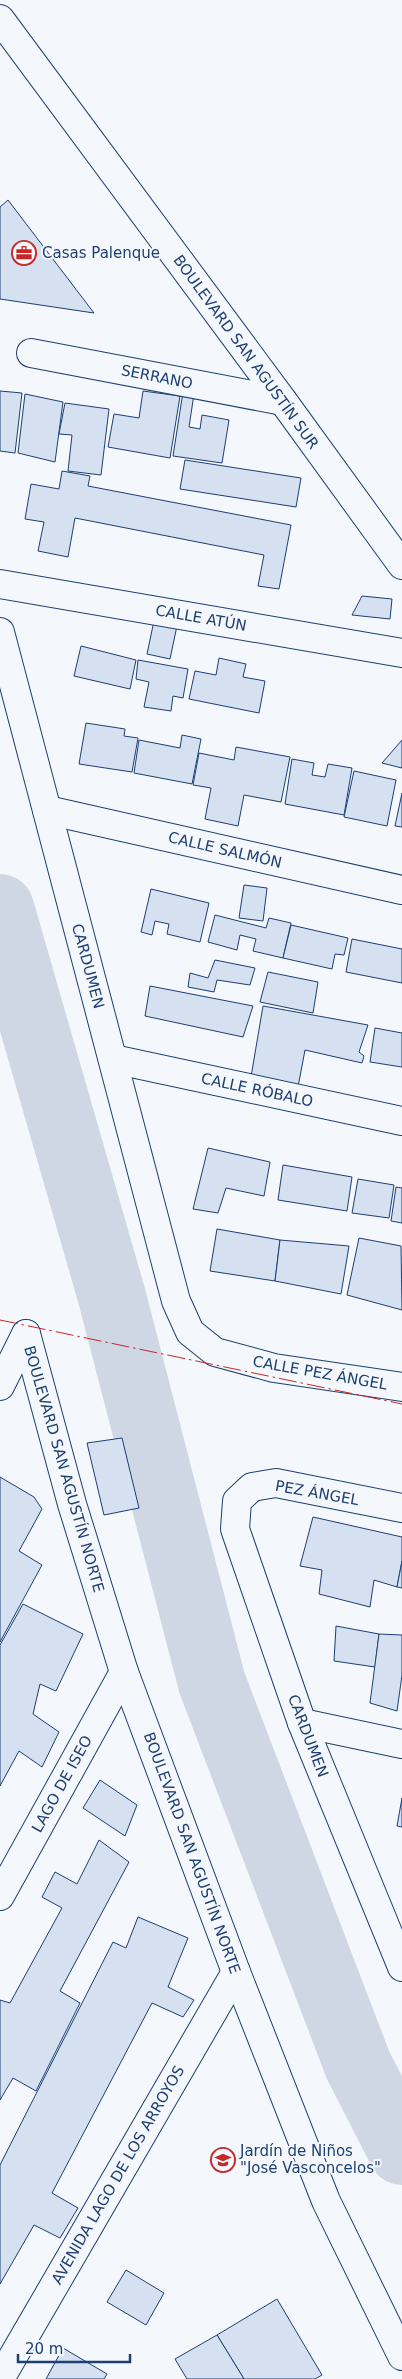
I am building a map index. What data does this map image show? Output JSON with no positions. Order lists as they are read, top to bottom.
{
  "streets": {
    "street": [
      "BOULEVARD SAN AGUSTÍN SUR",
      "SERRANO",
      "CALLE ATÚN",
      "CALLE SALMÓN",
      "CARDUMEN",
      "CALLE RÓBALO",
      "CALLE PEZ ÁNGEL",
      "BOULEVARD SAN AGUSTÍN NORTE",
      "PEZ ÁNGEL",
      "LAGO DE ISEO",
      "AVENIDA LAGO DE LOS ARROYOS"
    ]
  },
  "crossings": [
    ["BOULEVARD SAN AGUSTÍN SUR", "SERRANO"],
    ["CALLE SALMÓN", "CARDUMEN"],
    ["CARDUMEN", "CALLE RÓBALO"],
    ["CARDUMEN", "CALLE PEZ ÁNGEL"],
    ["CARDUMEN", "PEZ ÁNGEL"],
    ["BOULEVARD SAN AGUSTÍN NORTE", "LAGO DE ISEO"],
    ["BOULEVARD SAN AGUSTÍN NORTE", "AVENIDA LAGO DE LOS ARROYOS"]
  ],
  "places": {
    "office": ["Casas Palenque"],
    "school or university": ["Jardín de Niños \"José Vasconcelos\""]
  },
  "scale_bar": "20 m"
}
